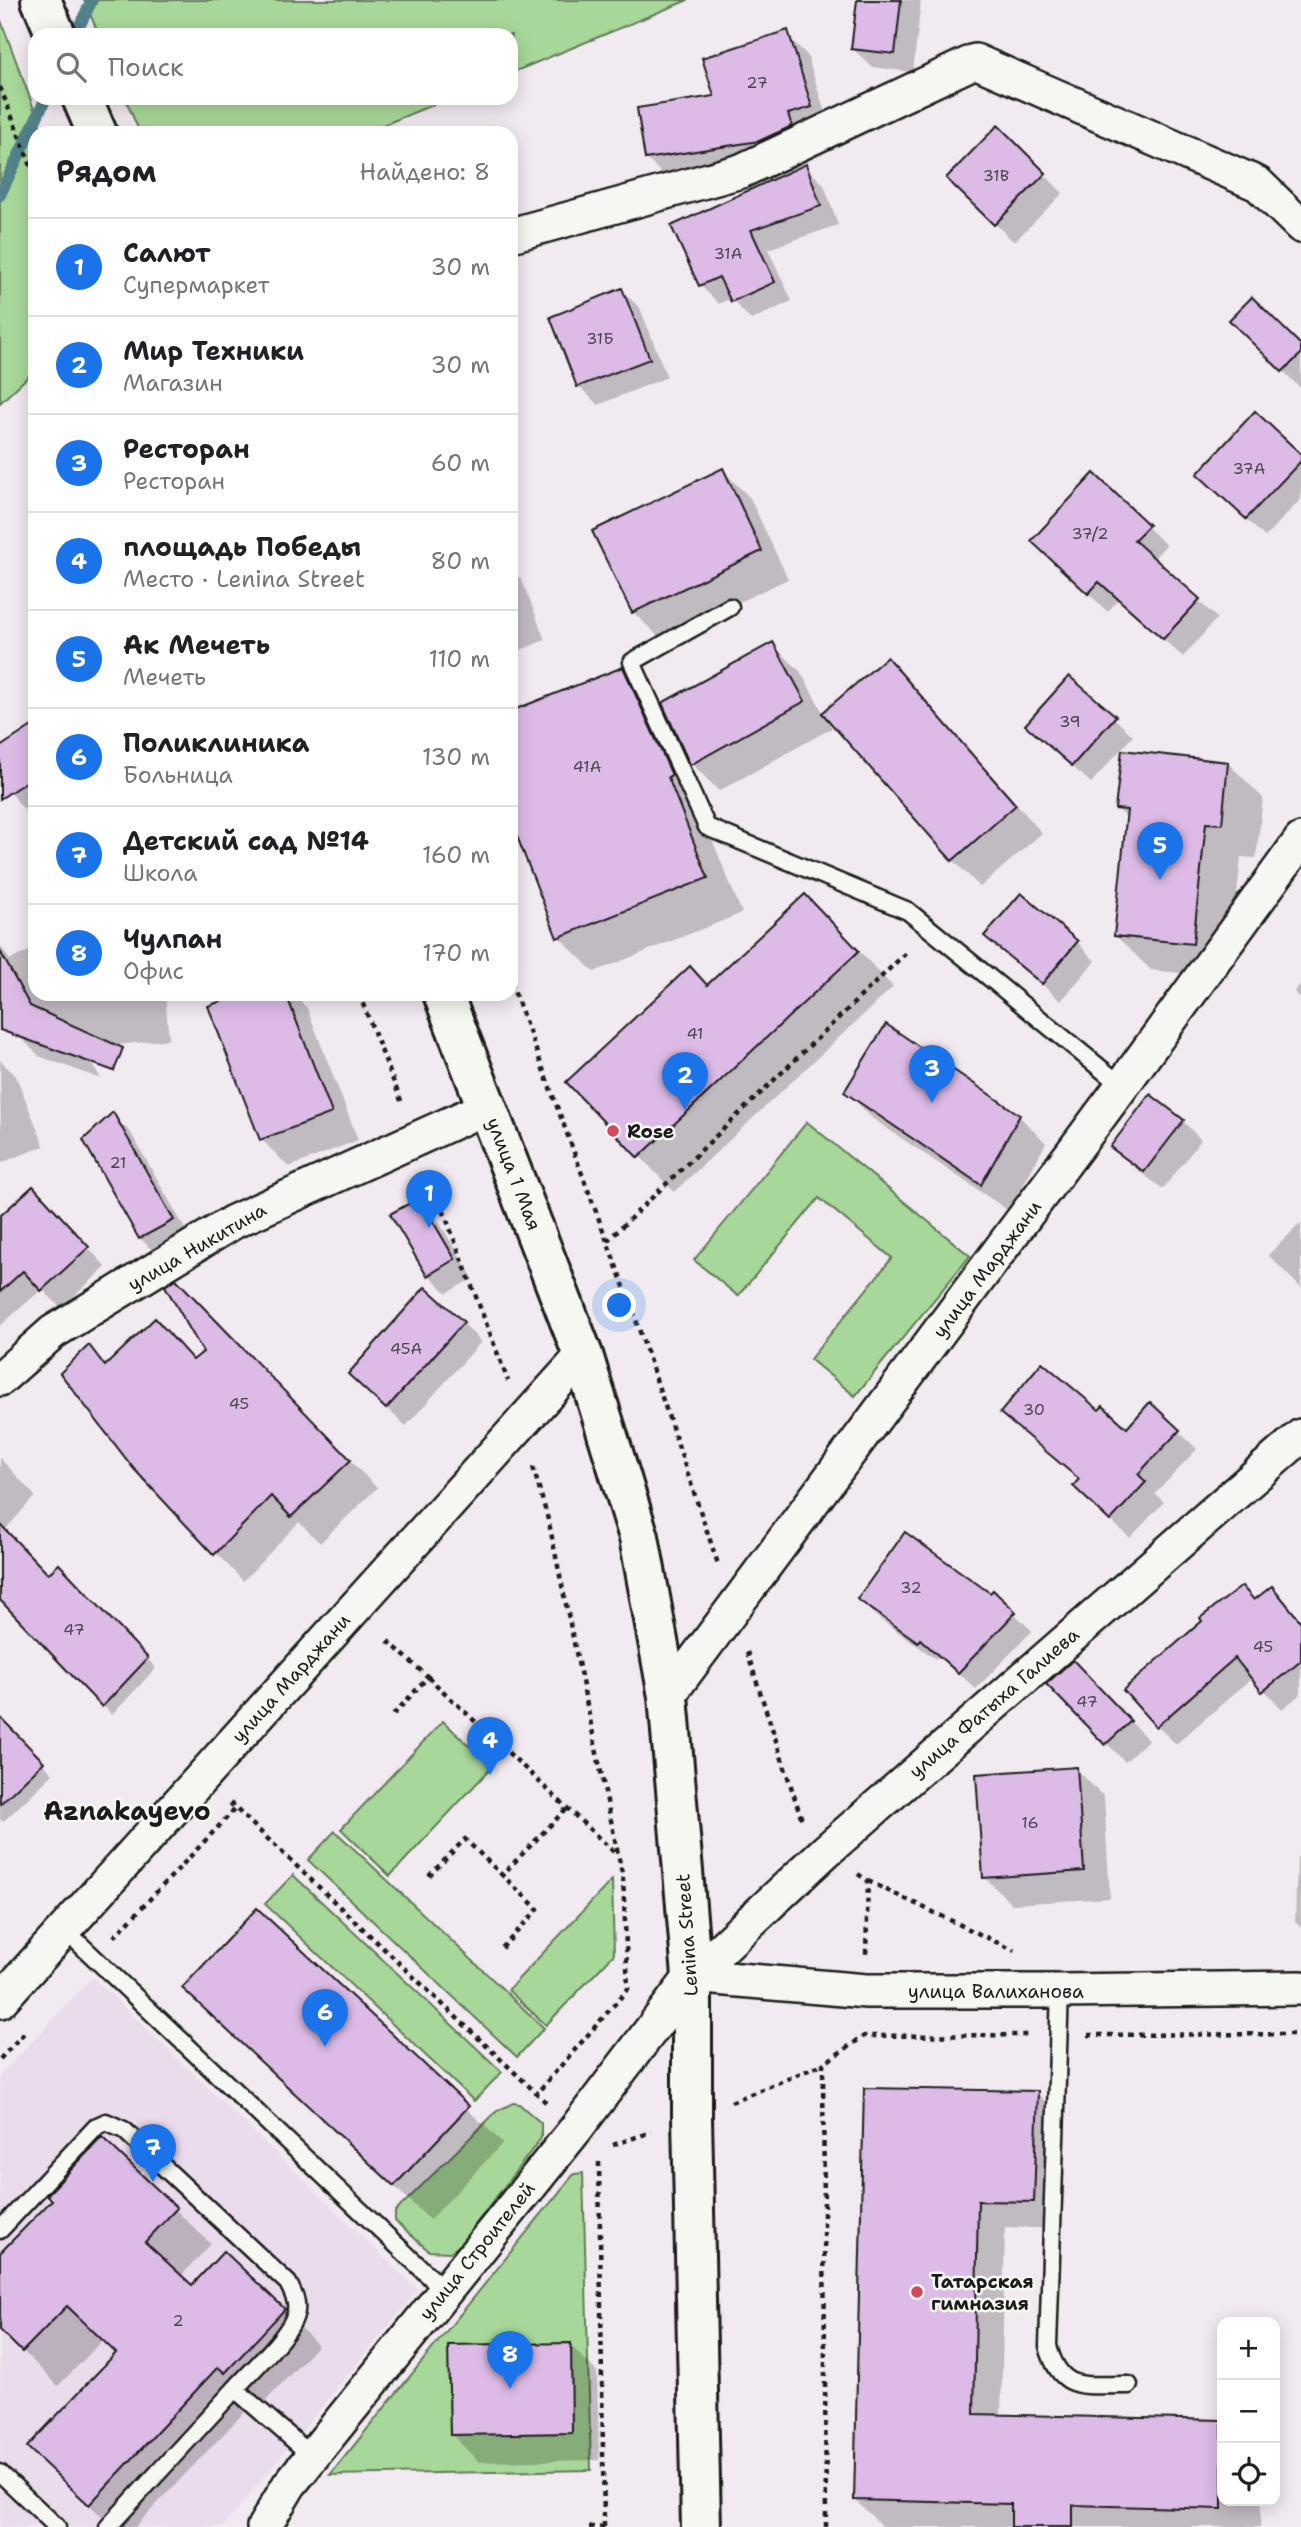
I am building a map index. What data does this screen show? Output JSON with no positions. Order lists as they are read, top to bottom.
{
  "streets": {
    "main road": ["улица 1 Мая", "Lenina Street"],
    "street": [
      "улица Никитина",
      "улица Марджани",
      "улица Фатыха Галиева",
      "улица Валиханова",
      "улица Строителей"
    ]
  },
  "crossings": [
    ["улица 1 Мая", "улица Никитина"],
    ["улица 1 Мая", "улица Марджани"],
    ["улица 1 Мая", "Lenina Street"],
    ["улица Марджани", "Lenina Street"],
    ["улица Фатыха Галиева", "Lenina Street"],
    ["улица Фатыха Галиева", "улица Валиханова"],
    ["улица Фатыха Галиева", "улица Строителей"],
    ["Lenina Street", "улица Валиханова"],
    ["Lenina Street", "улица Строителей"],
    ["улица Валиханова", "улица Строителей"]
  ],
  "districts": ["Aznakayevo"],
  "places": ["Rose", "Татарская гимназия"],
  "house_numbers": [
    "27",
    "31В",
    "31А",
    "31Б",
    "37А",
    "37/2",
    "39",
    "41А",
    "41",
    "21",
    "45А",
    "45",
    "30",
    "32",
    "47",
    "45",
    "47",
    "16",
    "2"
  ],
  "page": {
    "search": "Поиск",
    "heading": ["Рядом", "Найдено: 8"],
    "list": [
      {
        "mark": "1",
        "name": "Салют",
        "note": "Супермаркет",
        "value": "30 m"
      },
      {
        "mark": "2",
        "name": "Мир Техники",
        "note": "Магазин",
        "value": "30 m"
      },
      {
        "mark": "3",
        "name": "Ресторан",
        "note": "Ресторан",
        "value": "60 m"
      },
      {
        "mark": "4",
        "name": "площадь Победы",
        "note": "Место · Lenina Street",
        "value": "80 m"
      },
      {
        "mark": "5",
        "name": "Ак Мечеть",
        "note": "Мечеть",
        "value": "110 m"
      },
      {
        "mark": "6",
        "name": "Поликлиника",
        "note": "Больница",
        "value": "130 m"
      },
      {
        "mark": "7",
        "name": "Детский сад №14",
        "note": "Школа",
        "value": "160 m"
      },
      {
        "mark": "8",
        "name": "Чулпан",
        "note": "Офис",
        "value": "170 m"
      }
    ],
    "pins": [
      "5",
      "3",
      "2",
      "1",
      "4",
      "6",
      "7",
      "8"
    ],
    "map_buttons": ["+", "−"]
  }
}
